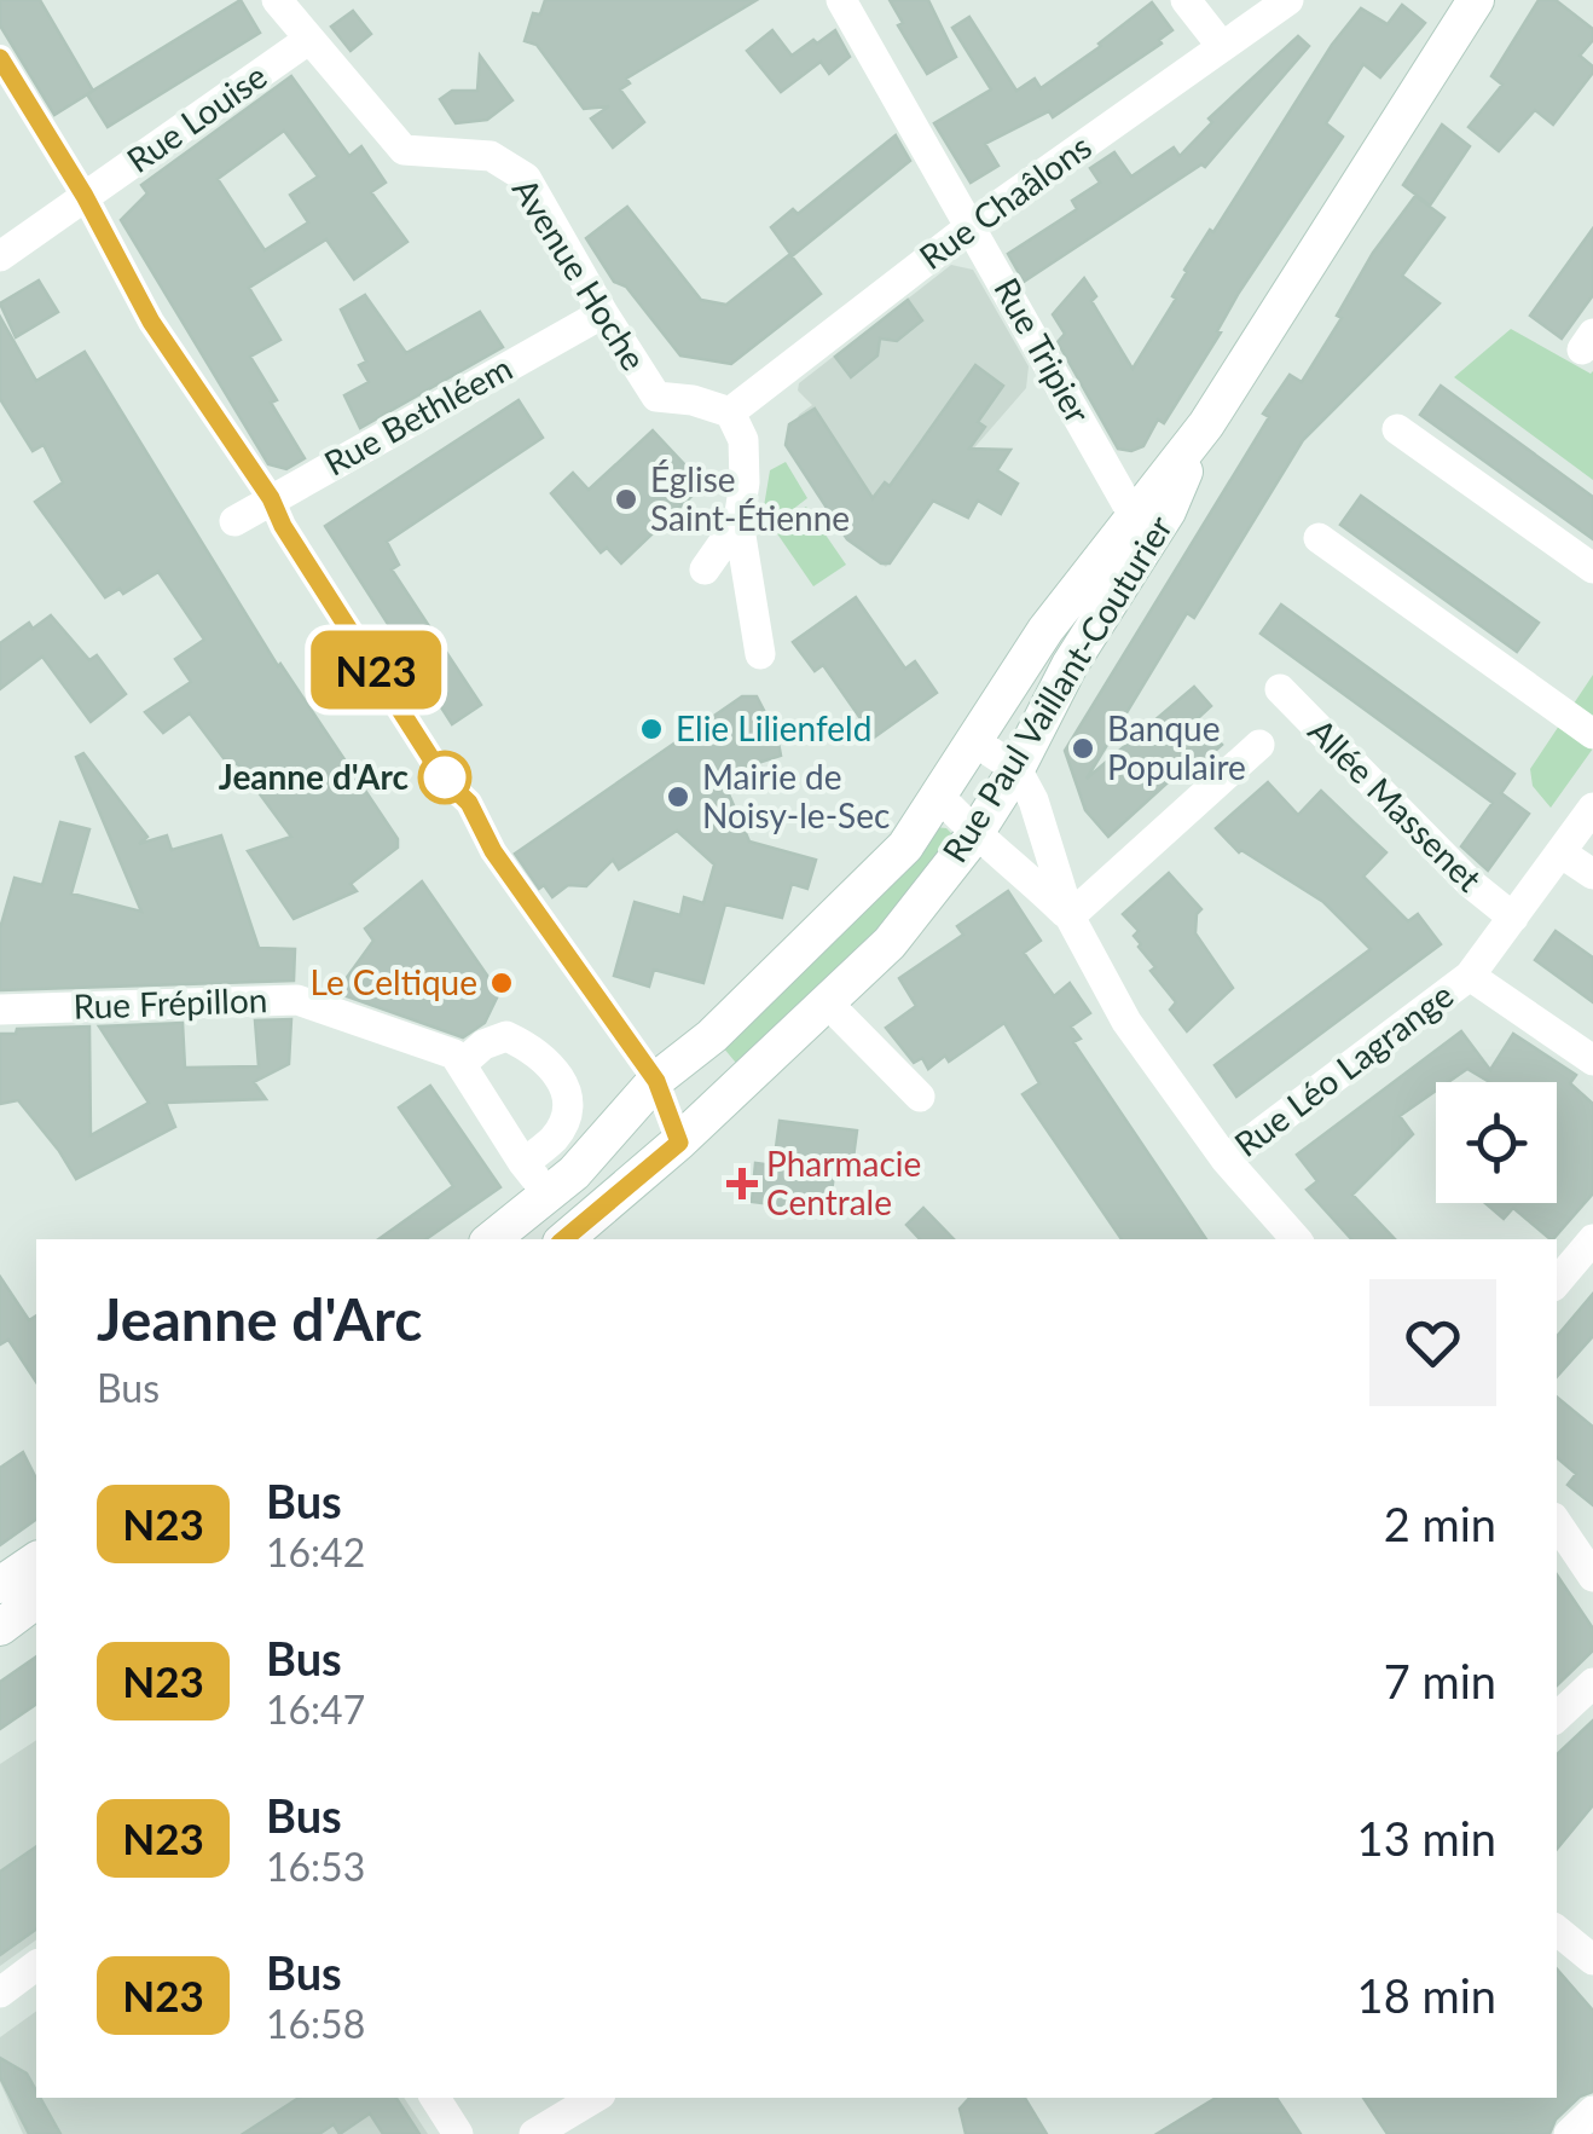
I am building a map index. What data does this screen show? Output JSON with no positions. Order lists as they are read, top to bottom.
{
  "streets": {
    "main road": ["Rue Paul Vaillant-Couturier"],
    "street": [
      "Rue Louise",
      "Rue Chaâlons",
      "Avenue Hoche",
      "Rue Tripier",
      "Rue Bethléem",
      "Allée Massenet",
      "Rue Frépillon",
      "Rue Léo Lagrange"
    ]
  },
  "crossings": [
    ["Rue Louise", "Avenue Hoche"],
    ["Rue Chaâlons", "Avenue Hoche"],
    ["Rue Chaâlons", "Rue Tripier"],
    ["Avenue Hoche", "Rue Bethléem"],
    ["Rue Tripier", "Rue Paul Vaillant-Couturier"],
    ["Allée Massenet", "Rue Léo Lagrange"]
  ],
  "places": {
    "other": [
      "Église Saint-Étienne",
      "Elie Lilienfeld",
      "Banque Populaire",
      "Jeanne d'Arc",
      "Mairie de Noisy-le-Sec",
      "Le Celtique"
    ],
    "health": ["Pharmacie Centrale"]
  },
  "lines": ["bus line N23"],
  "page": {
    "on_map": "N23",
    "heading": ["Jeanne d'Arc", "Bus"],
    "list": [
      {
        "mark": "N23",
        "name": "Bus",
        "note": "16:42",
        "value": "2 min"
      },
      {
        "mark": "N23",
        "name": "Bus",
        "note": "16:47",
        "value": "7 min"
      },
      {
        "mark": "N23",
        "name": "Bus",
        "note": "16:53",
        "value": "13 min"
      },
      {
        "mark": "N23",
        "name": "Bus",
        "note": "16:58",
        "value": "18 min"
      }
    ]
  }
}
